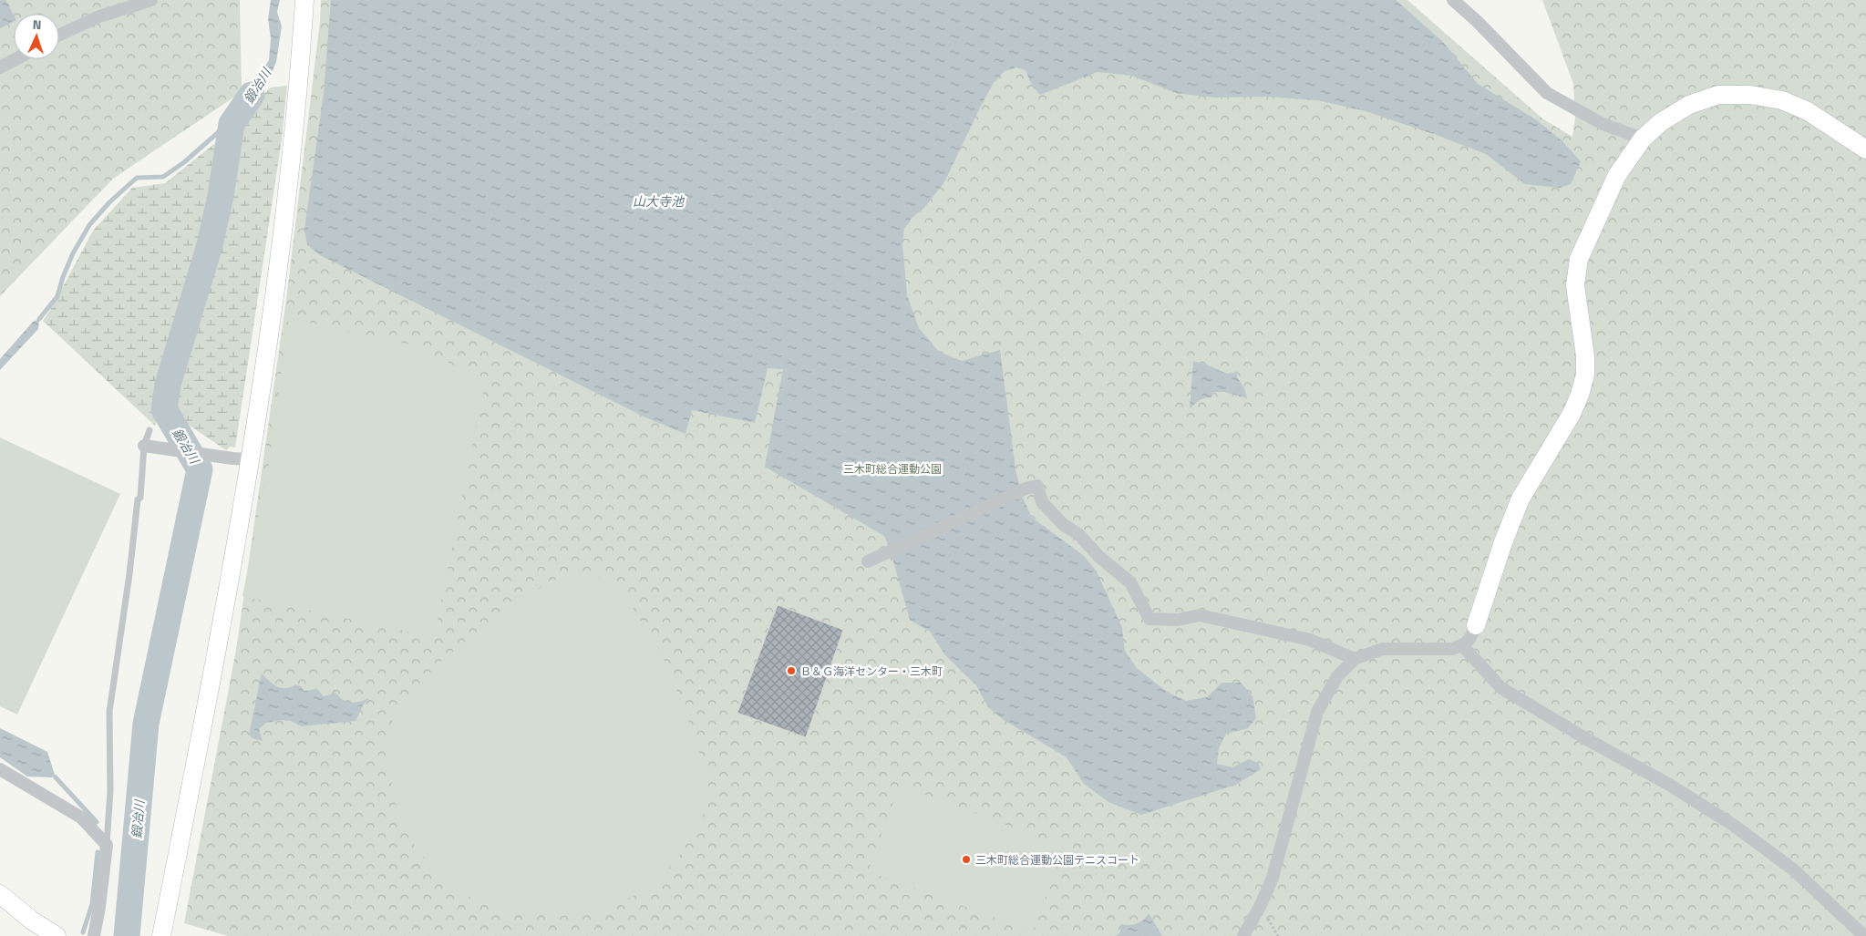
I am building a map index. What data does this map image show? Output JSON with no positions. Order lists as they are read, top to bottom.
{
  "water": ["鍛冶川", "山大寺池"],
  "parks": ["三木町総合運動公園"],
  "places": ["Ｂ＆Ｇ海洋センター・三木町", "三木町総合運動公園テニスコート"],
  "north": "top"
}
